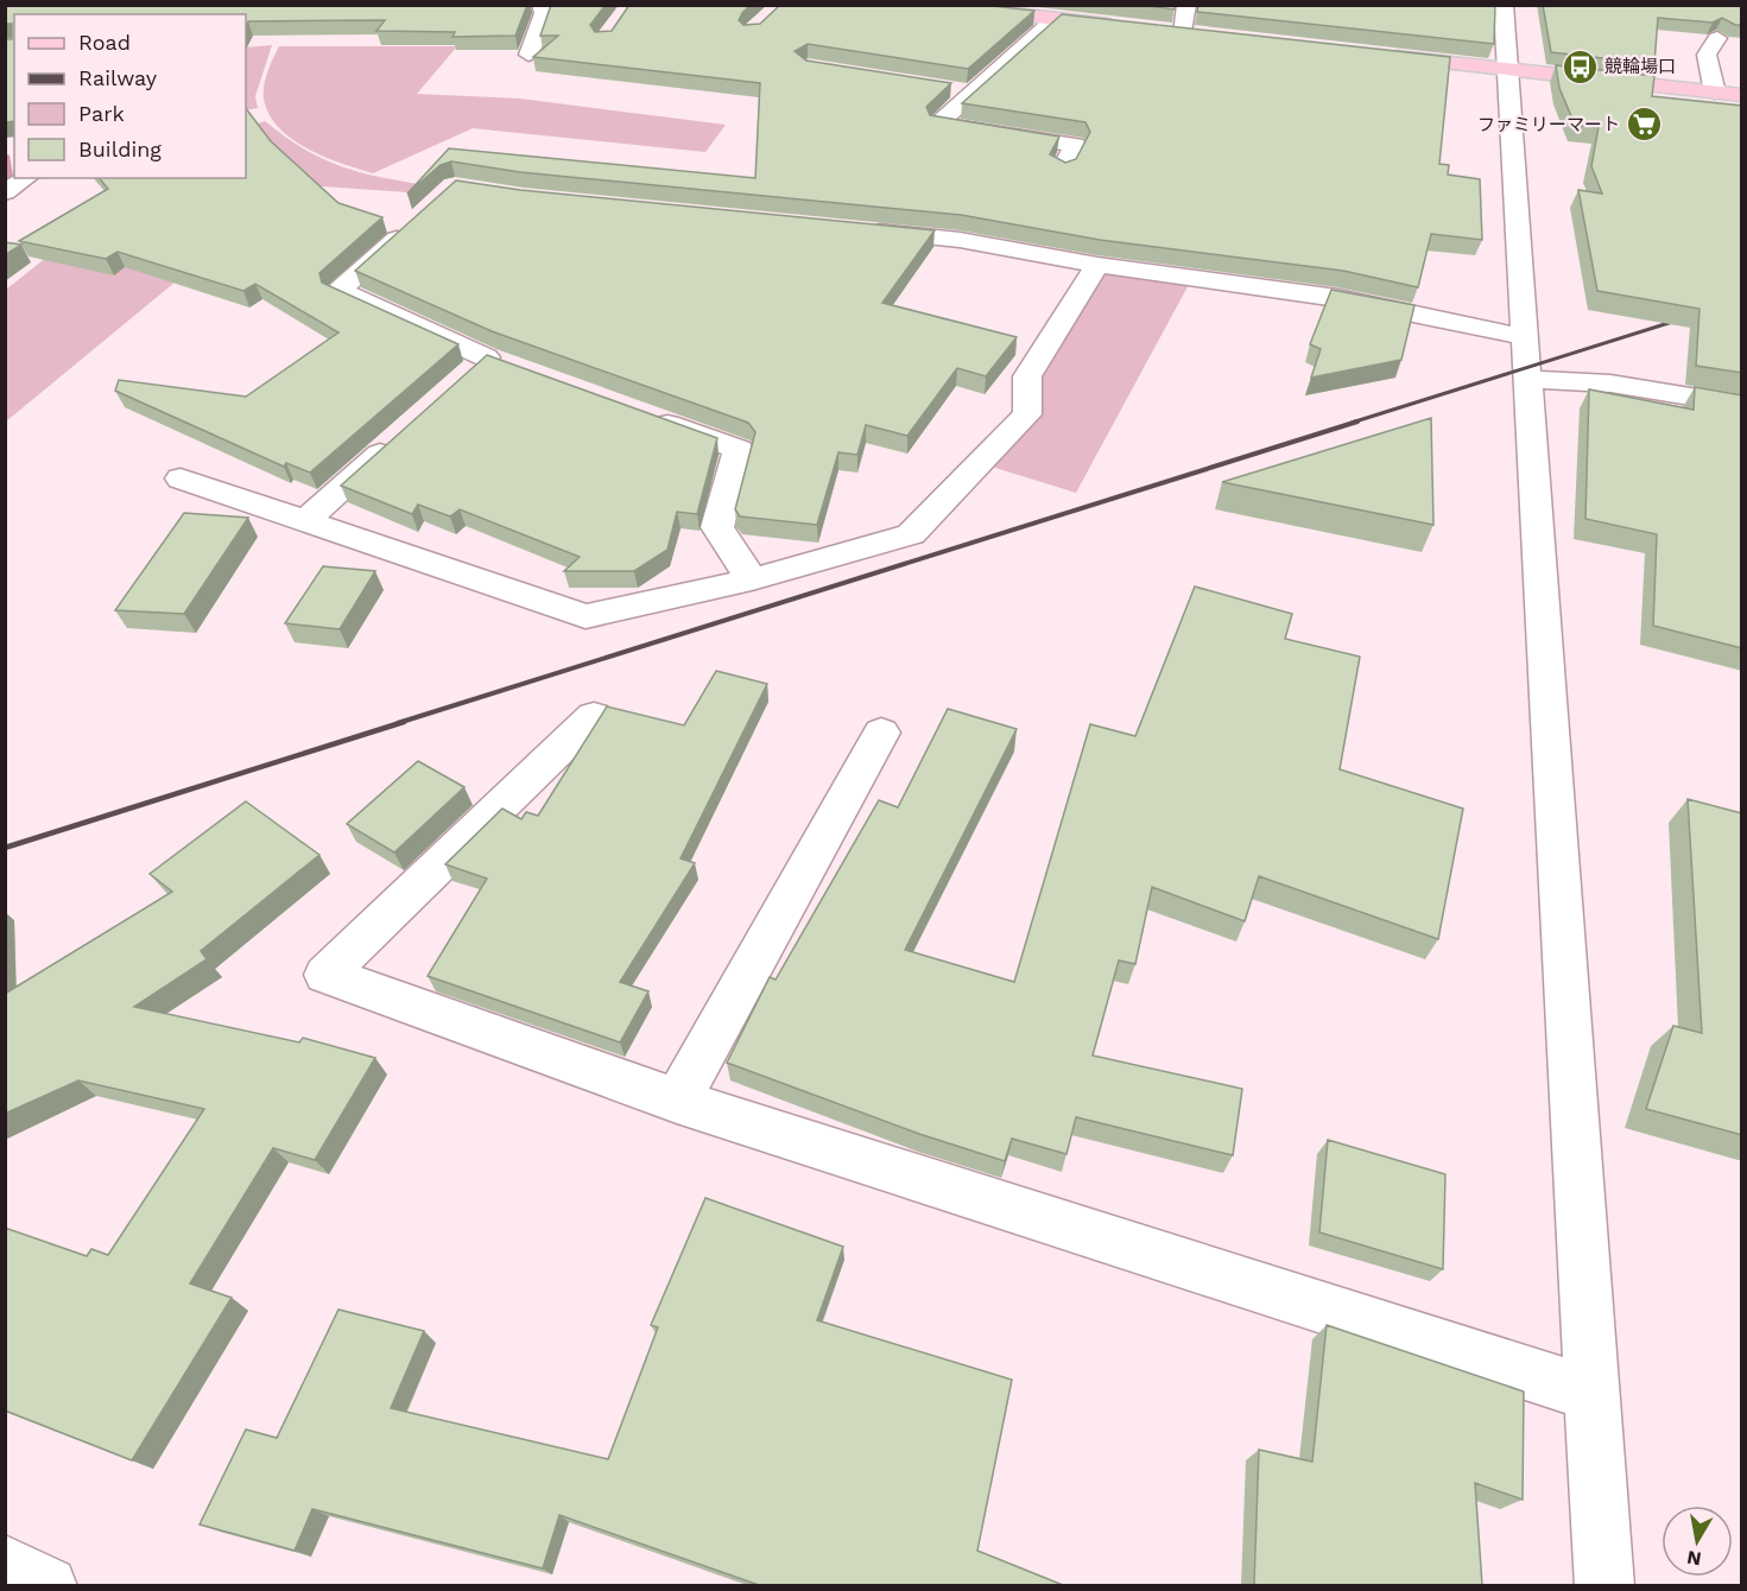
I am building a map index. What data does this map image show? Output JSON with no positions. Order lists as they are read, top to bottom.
{
  "places": {
    "bus stop": ["競輪場口"],
    "supermarket": ["ファミリーマート"]
  },
  "legend": [
    "Road",
    "Railway",
    "Park",
    "Building"
  ],
  "north": "bottom"
}
